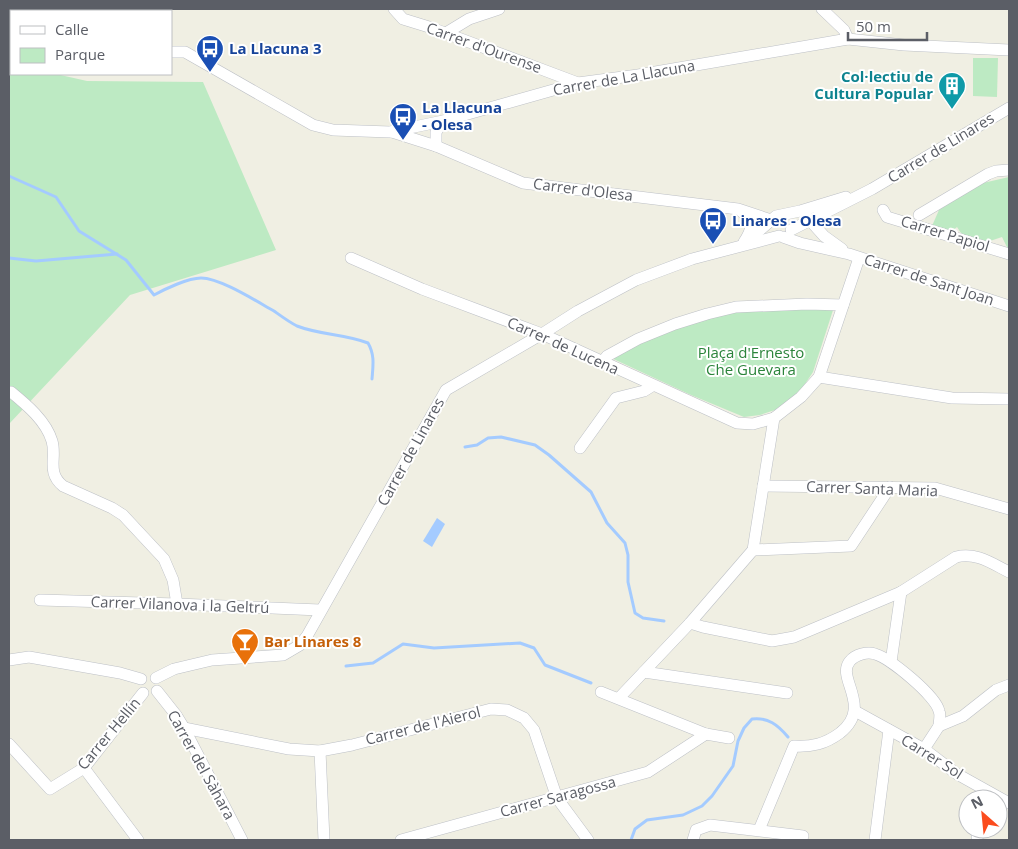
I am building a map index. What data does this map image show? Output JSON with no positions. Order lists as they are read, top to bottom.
{
  "streets": {
    "street": [
      "Carrer d'Ourense",
      "Carrer de La Llacuna",
      "Carrer de Linares",
      "Carrer d'Olesa",
      "Carrer Papiol",
      "Carrer de Sant Joan",
      "Carrer de Lucena",
      "Carrer Santa Maria",
      "Carrer Vilanova i la Geltrú",
      "Carrer de l'Aierol",
      "Carrer Hellín",
      "Carrer Sol",
      "Carrer del Sàhara",
      "Carrer Saragossa"
    ]
  },
  "crossings": [
    ["Carrer d'Ourense", "Carrer de La Llacuna"],
    ["Carrer de La Llacuna", "Carrer d'Olesa"],
    ["Carrer de Linares", "Carrer d'Olesa"],
    ["Carrer de Linares", "Carrer de Sant Joan"],
    ["Carrer de Linares", "Carrer de Lucena"],
    ["Carrer de Linares", "Carrer Vilanova i la Geltrú"],
    ["Carrer de Linares", "Carrer Hellín"],
    ["Carrer de Linares", "Carrer del Sàhara"],
    ["Carrer d'Olesa", "Carrer de Sant Joan"],
    ["Carrer de l'Aierol", "Carrer del Sàhara"],
    ["Carrer de l'Aierol", "Carrer Saragossa"],
    ["Carrer Hellín", "Carrer del Sàhara"]
  ],
  "parks": ["Plaça d'Ernesto Che Guevara"],
  "places": {
    "bus stop": ["La Llacuna 3", "La Llacuna - Olesa", "Linares - Olesa"],
    "building": ["Col·lectiu de Cultura Popular"],
    "bar": ["Bar Linares 8"]
  },
  "legend": ["Calle", "Parque"],
  "scale_bar": "50 m",
  "north": "top left"
}
